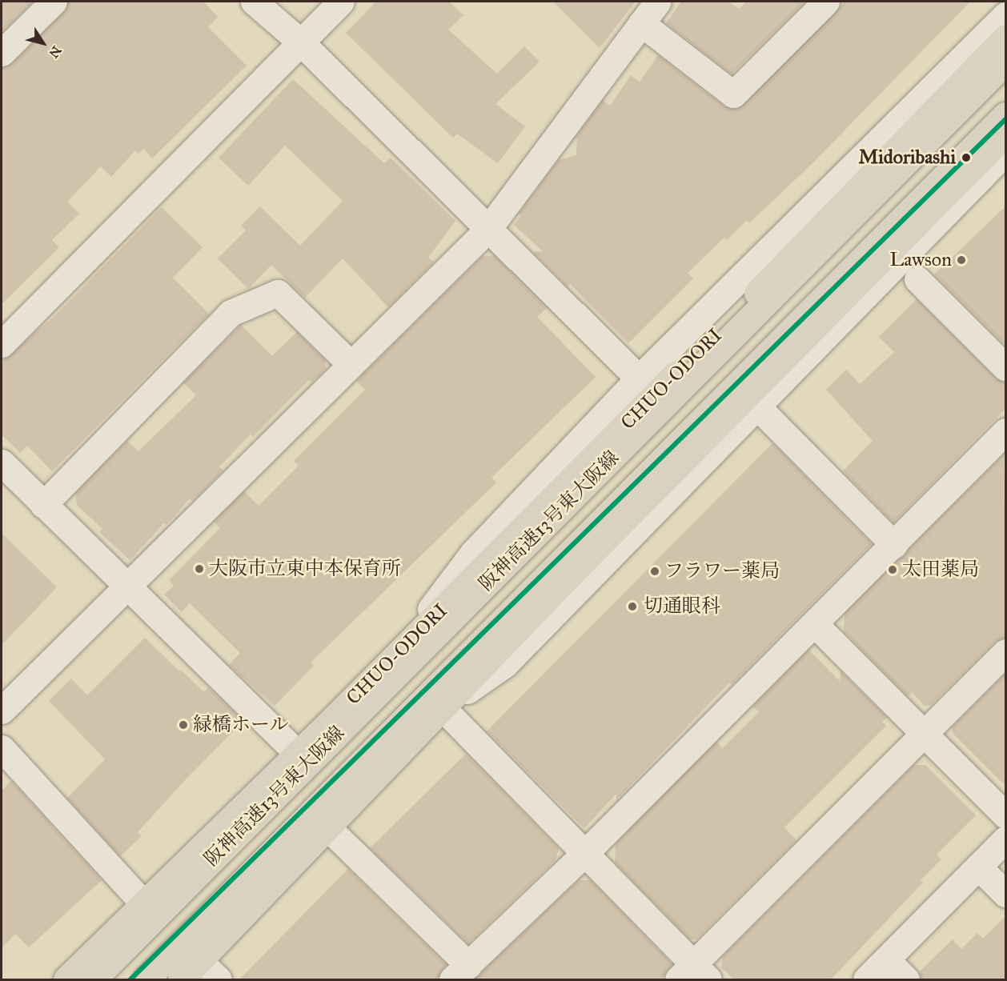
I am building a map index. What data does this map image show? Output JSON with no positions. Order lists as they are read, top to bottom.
{
  "streets": {
    "main road": ["CHUO-ODORI", "阪神高速13号東大阪線"]
  },
  "places": [
    "Midoribashi",
    "Lawson",
    "大阪市立東中本保育所",
    "太田薬局",
    "フラワー薬局",
    "切通眼科",
    "緑橋ホール"
  ],
  "north": "bottom right"
}
